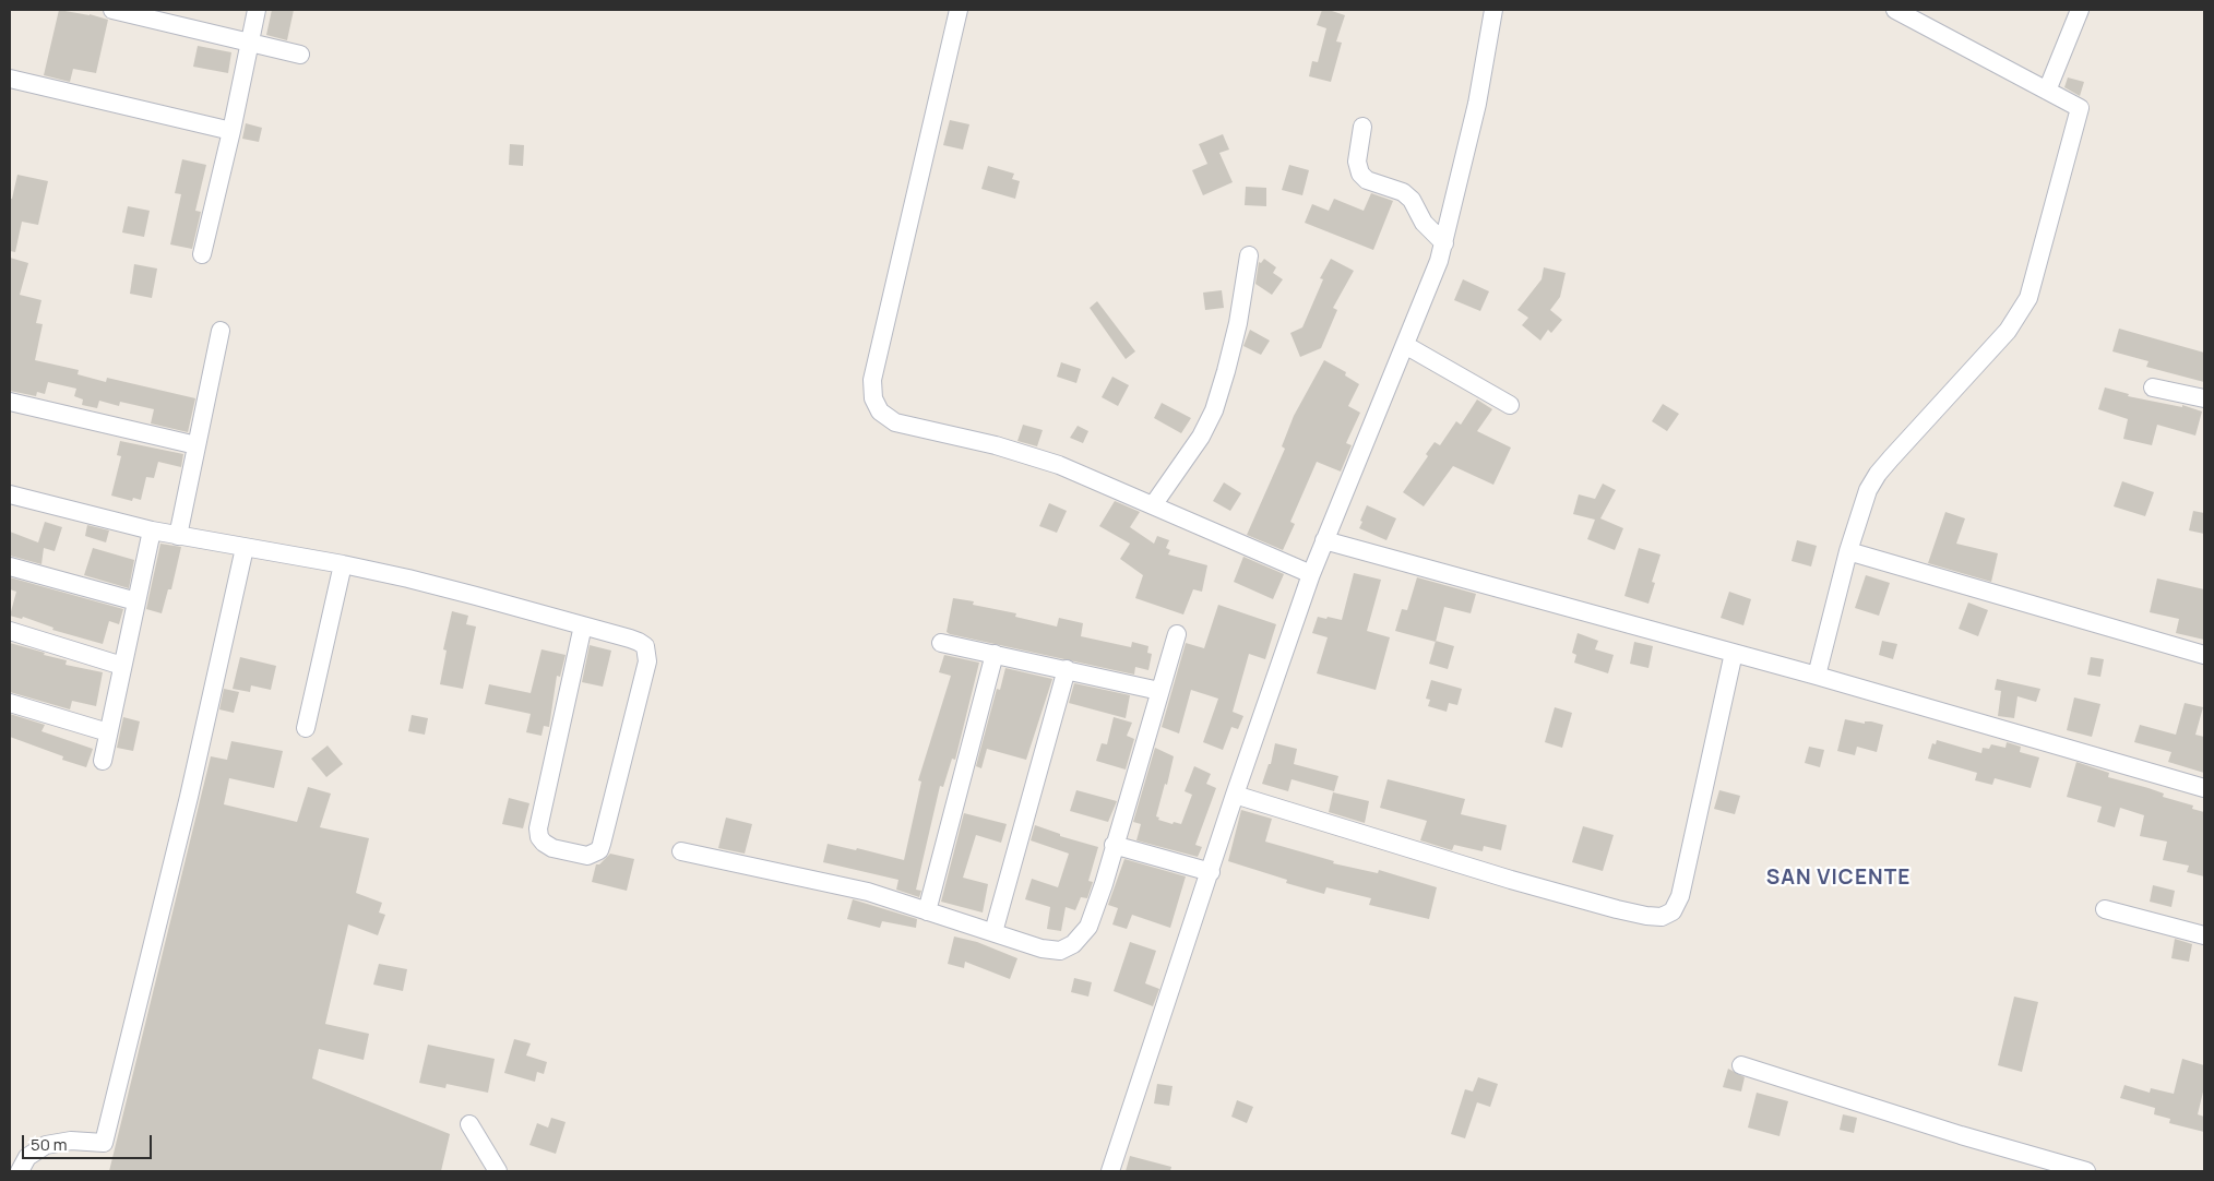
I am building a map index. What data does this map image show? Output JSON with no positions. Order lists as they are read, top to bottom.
{
  "districts": ["SAN VICENTE"],
  "scale_bar": "50 m"
}
